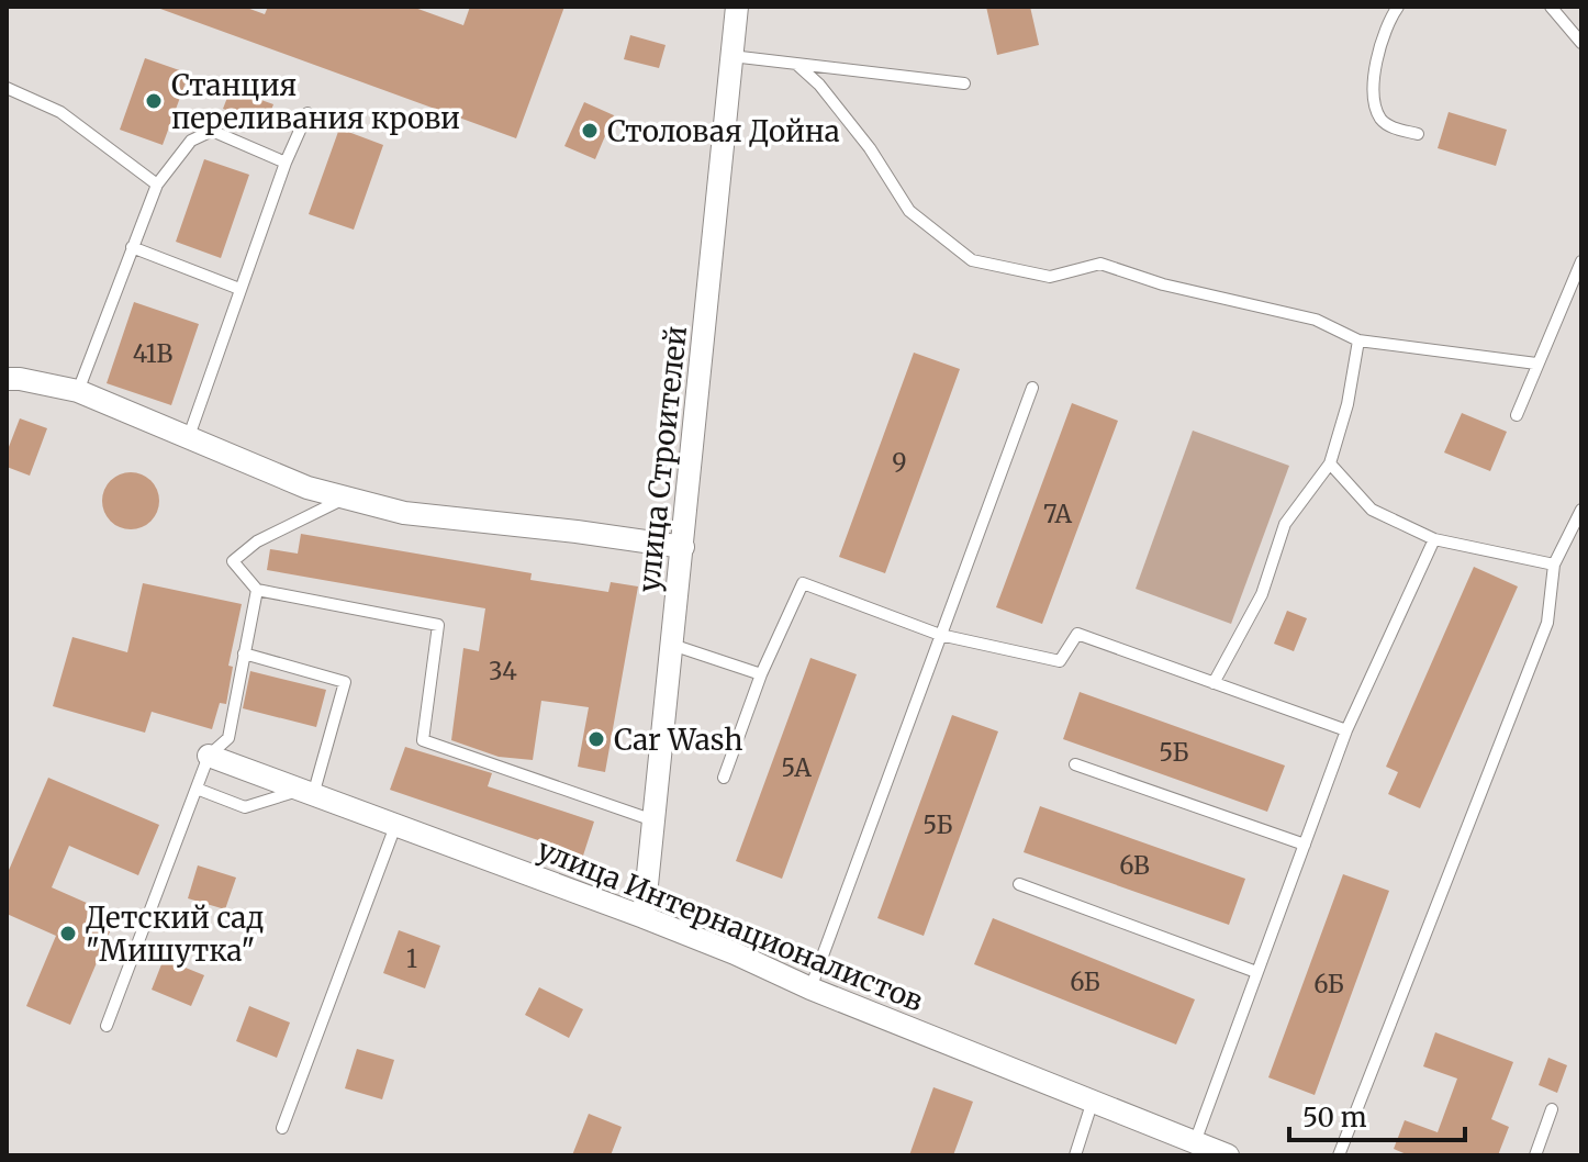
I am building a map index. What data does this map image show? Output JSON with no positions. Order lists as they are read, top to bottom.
{
  "streets": {
    "street": ["улица Строителей", "улица Интернационалистов"]
  },
  "crossings": [
    ["улица Строителей", "улица Интернационалистов"]
  ],
  "places": [
    "Станция переливания крови",
    "Столовая Дойна",
    "Car Wash",
    "Детский сад \"Мишутка\""
  ],
  "house_numbers": [
    "41В",
    "9",
    "7А",
    "34",
    "5Б",
    "5А",
    "5Б",
    "6В",
    "1",
    "6Б",
    "6Б"
  ],
  "scale_bar": "50 m"
}
